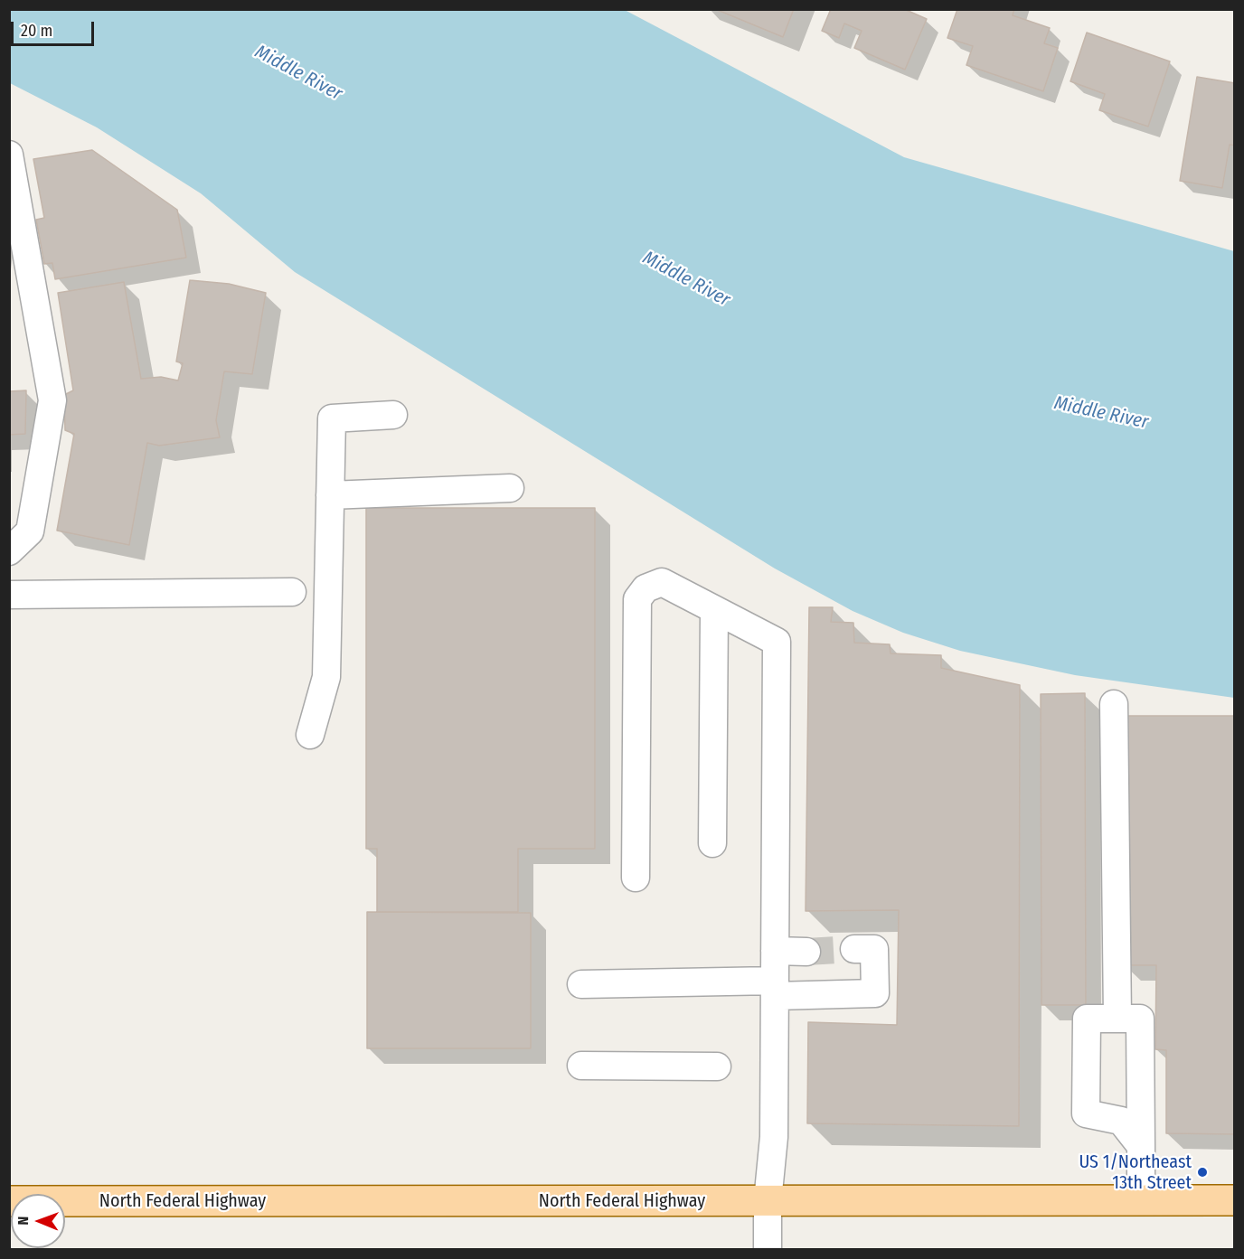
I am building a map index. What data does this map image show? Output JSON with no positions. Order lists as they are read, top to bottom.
{
  "streets": {
    "main road": ["North Federal Highway"]
  },
  "water": ["Middle River"],
  "places": ["US 1/Northeast 13th Street"],
  "scale_bar": "20 m",
  "north": "left"
}
